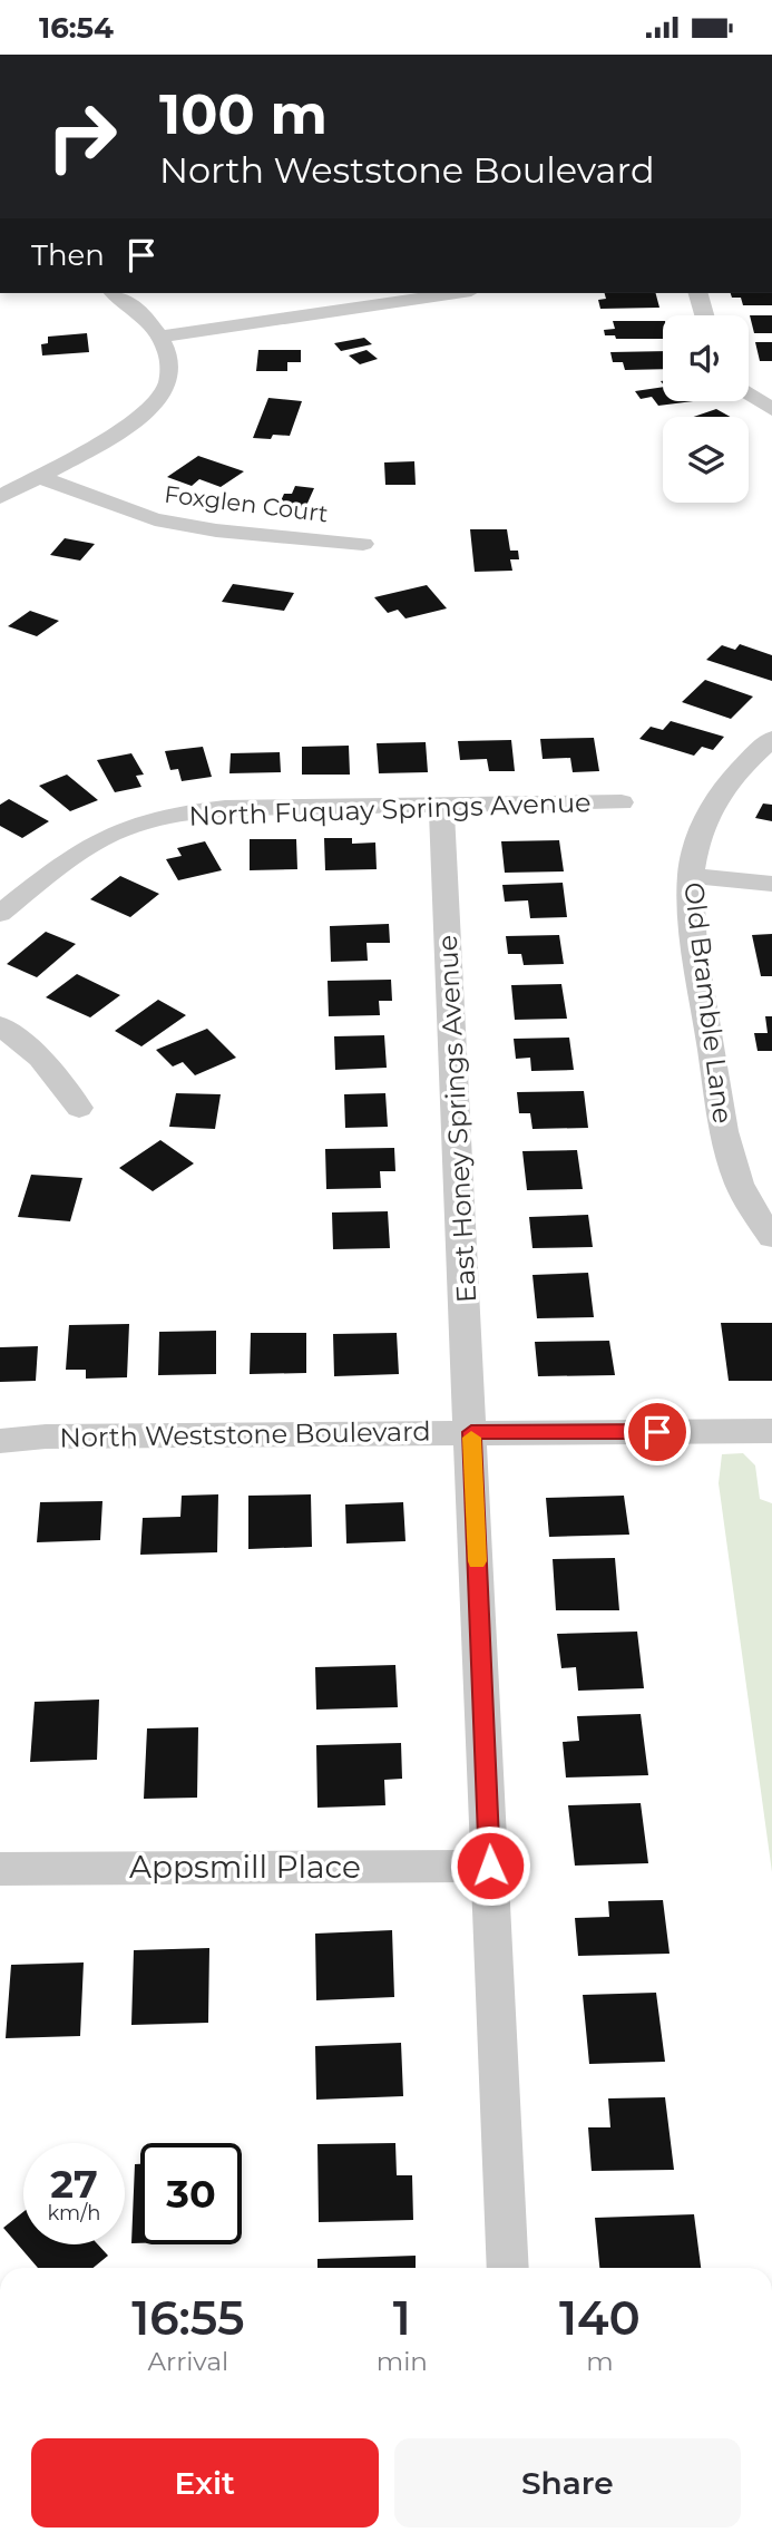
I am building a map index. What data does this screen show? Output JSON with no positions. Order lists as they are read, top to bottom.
{
  "streets": {
    "street": [
      "Foxglen Court",
      "North Fuquay Springs Avenue",
      "Old Bramble Lane",
      "East Honey Springs Avenue",
      "North Weststone Boulevard",
      "Appsmill Place"
    ]
  },
  "crossings": [
    ["North Fuquay Springs Avenue", "East Honey Springs Avenue"],
    ["East Honey Springs Avenue", "North Weststone Boulevard"],
    ["East Honey Springs Avenue", "Appsmill Place"]
  ],
  "page": {
    "status": "16:54",
    "turn": ["100 m", "North Weststone Boulevard"],
    "then": "Then",
    "speed": "27 km/h",
    "limit": "30",
    "eta": [
      "16:55",
      "Arrival",
      "1",
      "min",
      "140",
      "m"
    ],
    "buttons": ["Exit", "Share"]
  }
}
